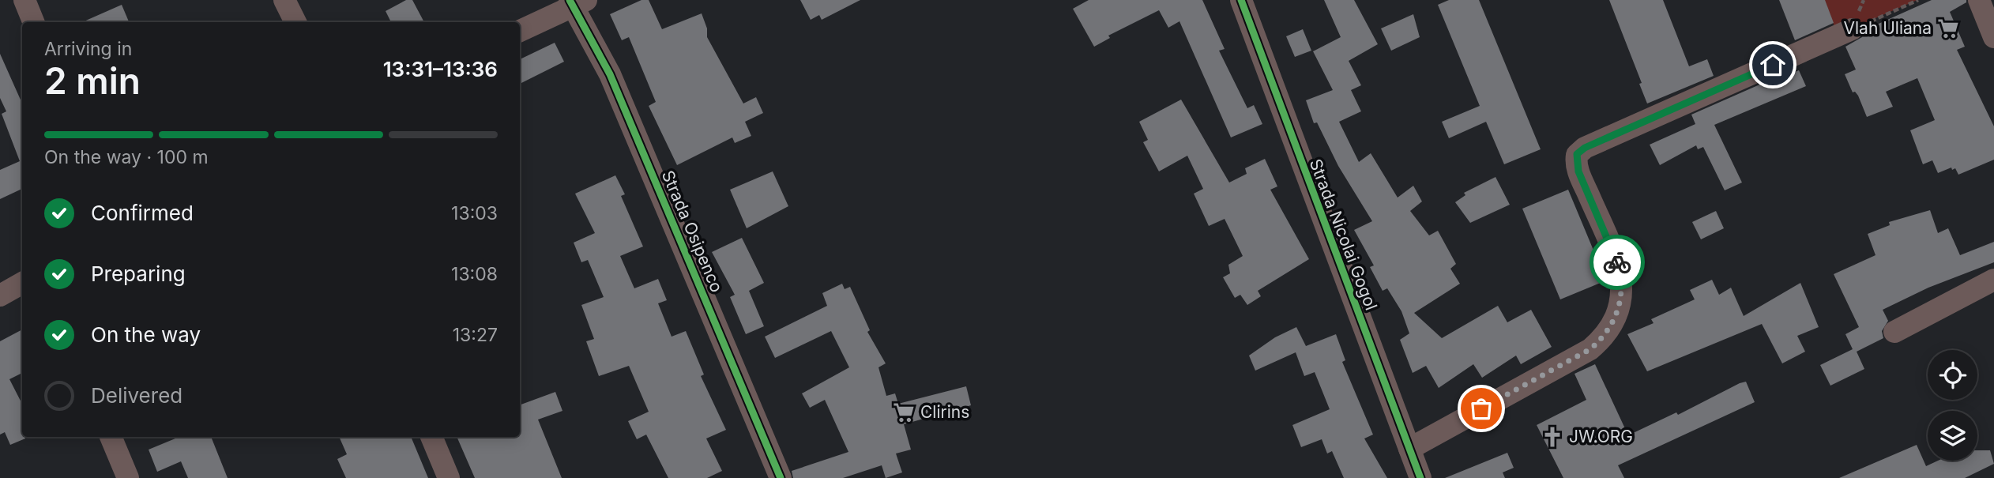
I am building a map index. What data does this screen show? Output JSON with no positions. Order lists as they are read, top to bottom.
{
  "streets": {
    "street": ["Strada Osipenco", "Strada Nicolai Gogol"]
  },
  "places": {
    "supermarket": ["Vlah Uliana", "Clirins"],
    "church": ["JW.ORG"]
  },
  "page": {
    "heading": ["2 min", "Arriving in", "13:31–13:36"],
    "bar": "On the way · 100 m",
    "list": [
      ["Confirmed", "13:03"],
      ["Preparing", "13:08"],
      ["On the way", "13:27"],
      "Delivered"
    ]
  }
}
